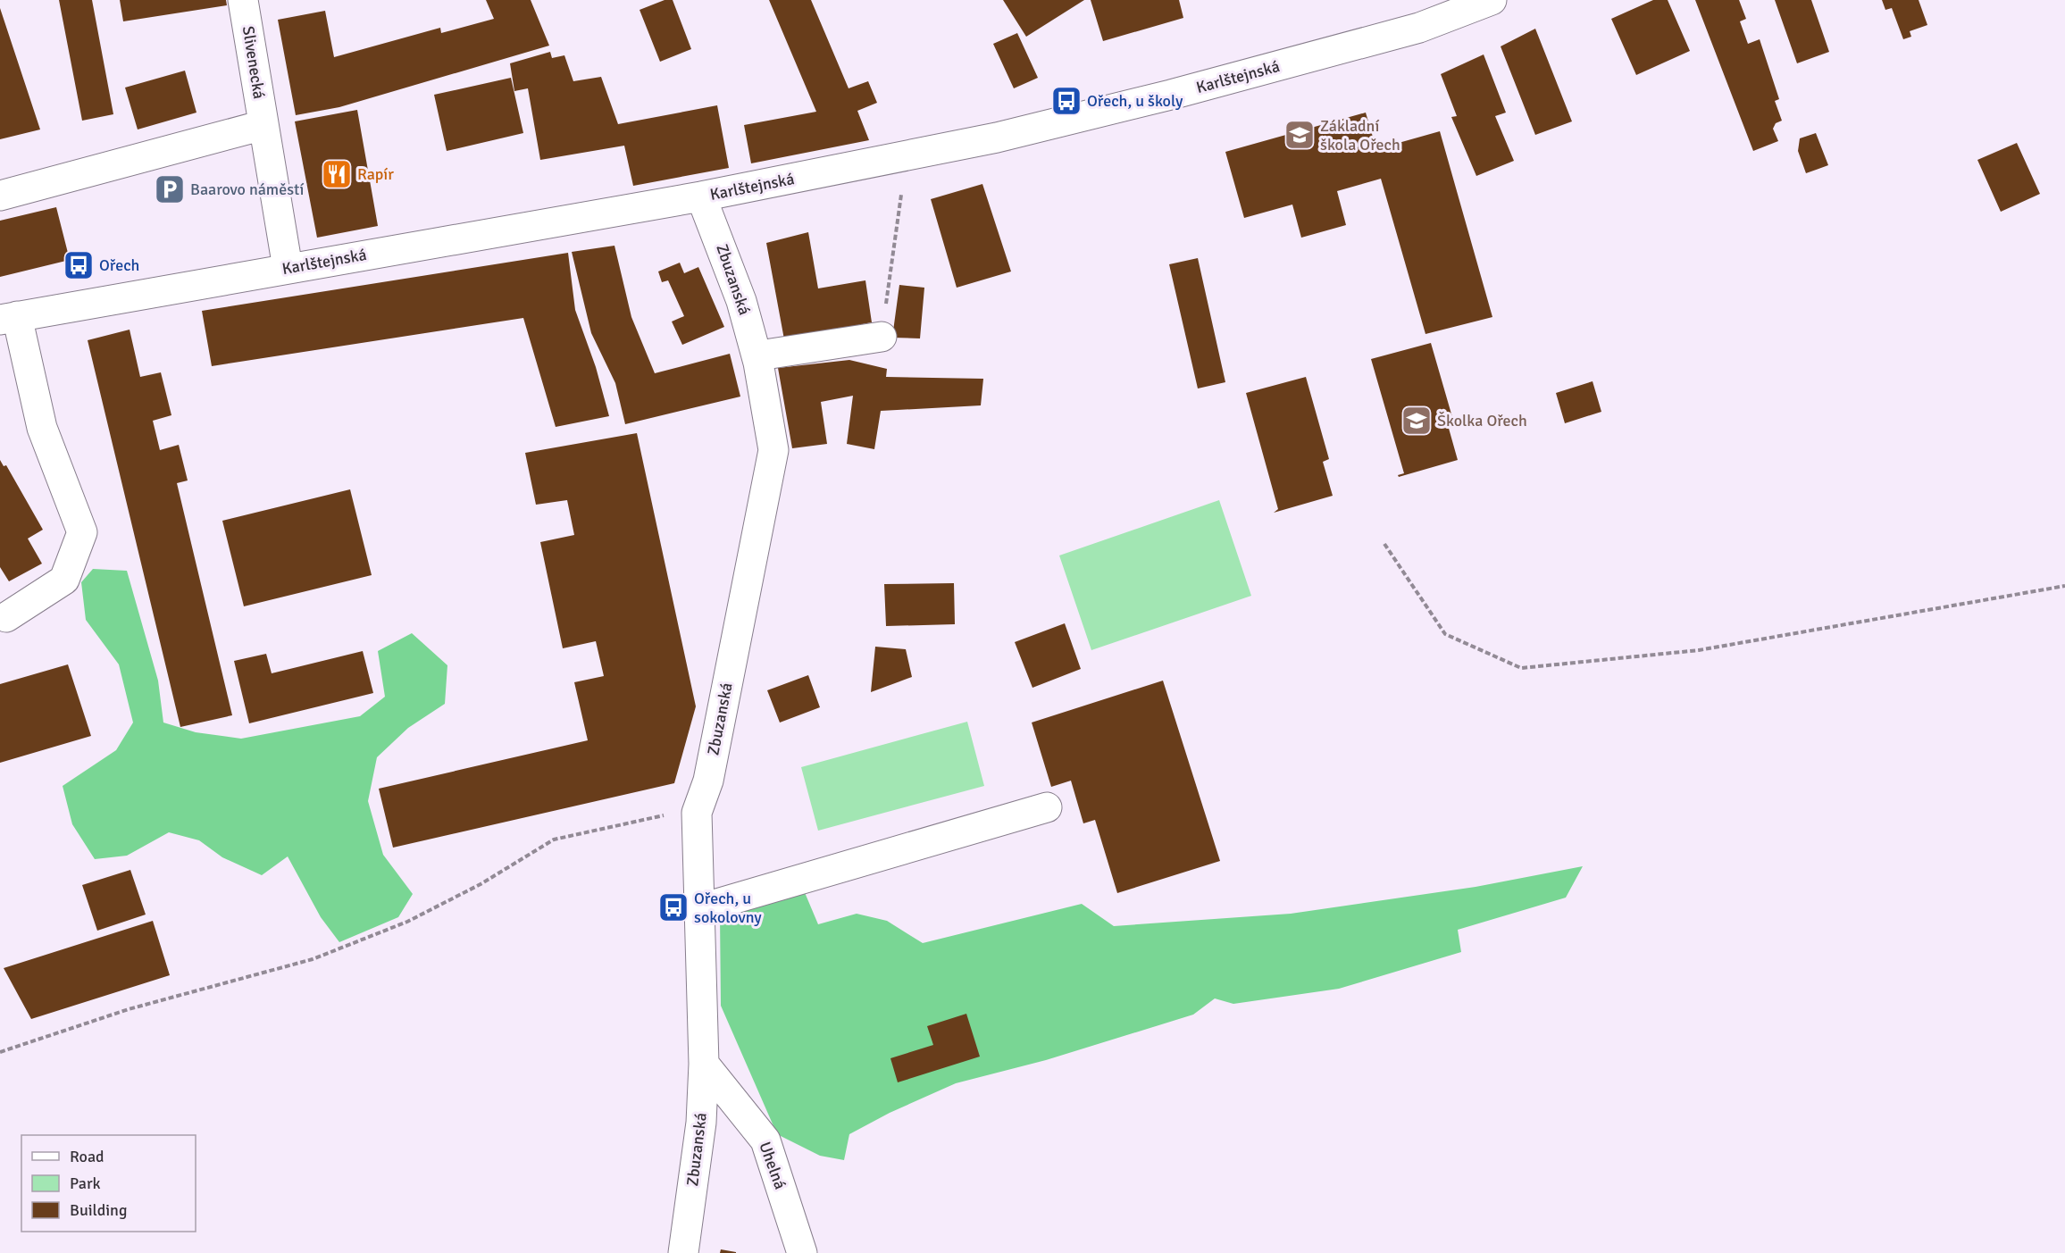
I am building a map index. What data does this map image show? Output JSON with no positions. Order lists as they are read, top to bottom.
{
  "streets": {
    "street": [
      "Slivenecká",
      "Karlštejnská",
      "Zbuzanská",
      "Uhelná"
    ]
  },
  "crossings": [
    ["Karlštejnská", "Zbuzanská"],
    ["Zbuzanská", "Uhelná"]
  ],
  "places": {
    "bus stop": ["Ořech, u školy", "Ořech", "Ořech, u sokolovny"],
    "school or university": ["Základní škola Ořech", "Školka Ořech"],
    "restaurant": ["Rapír"],
    "parking": ["Baarovo náměstí"]
  },
  "legend": ["Road", "Park", "Building"]
}
